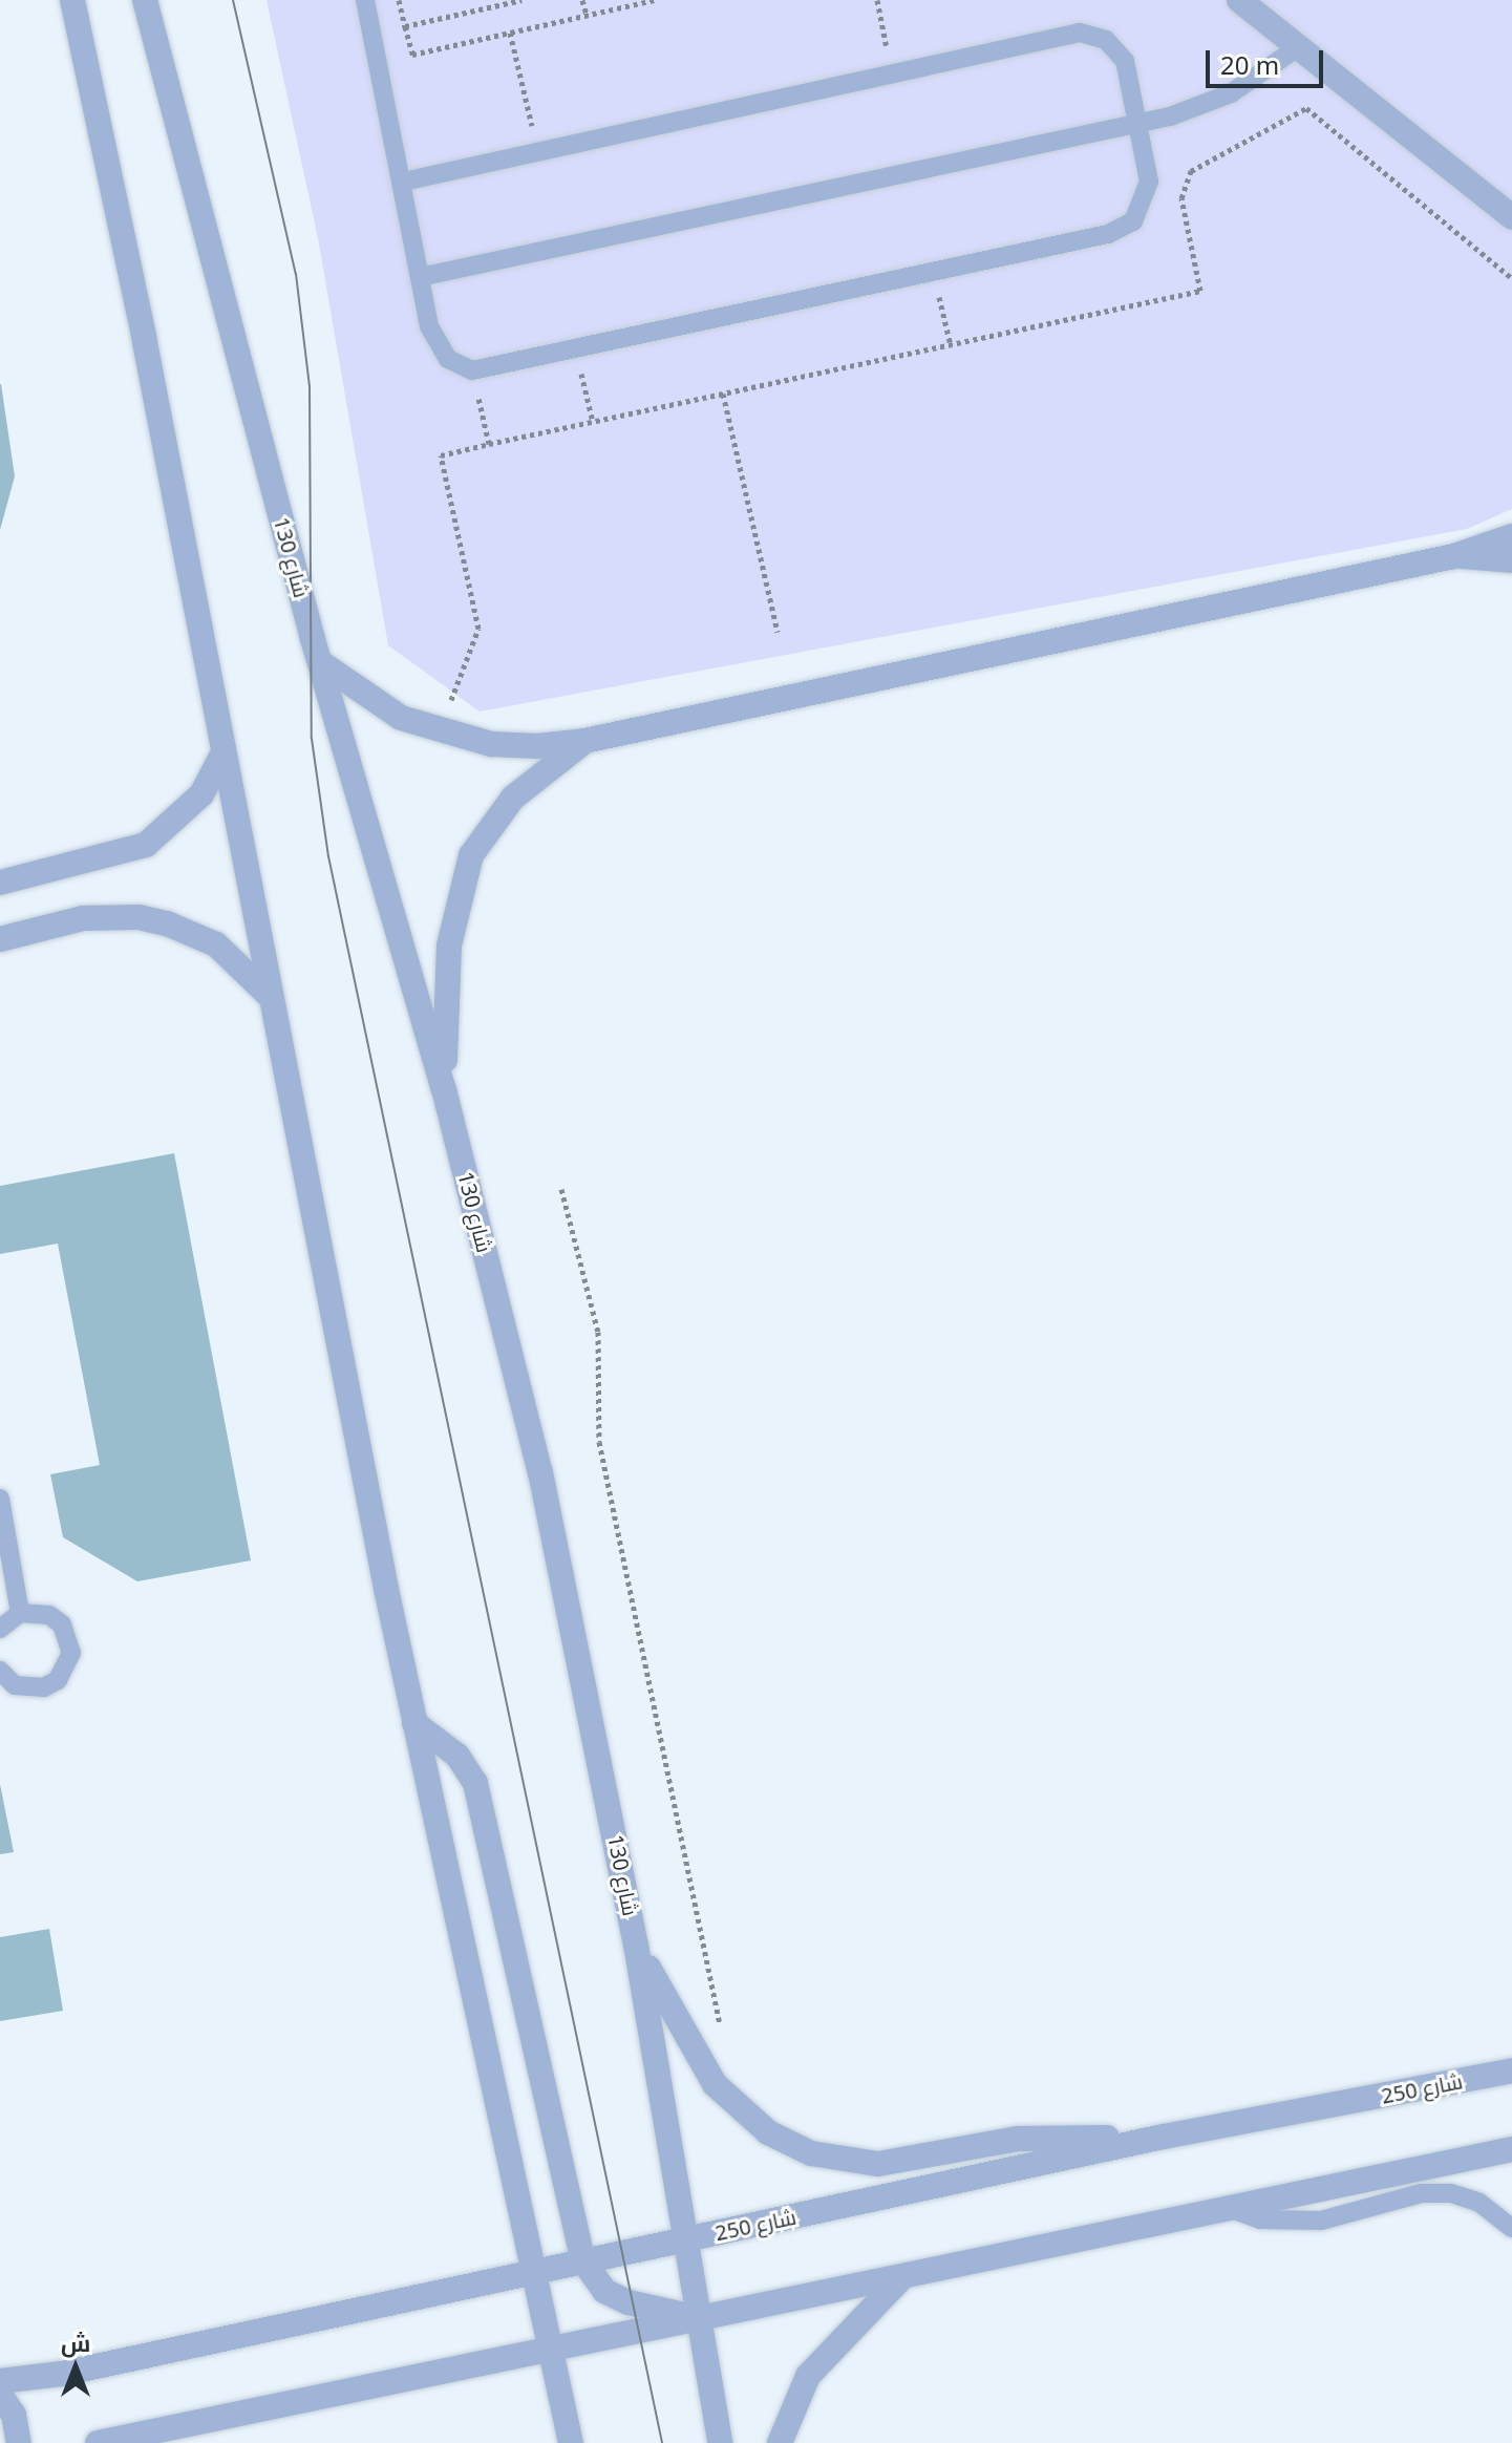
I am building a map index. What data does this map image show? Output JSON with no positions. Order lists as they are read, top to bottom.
{
  "streets": {
    "street": ["شارع 130", "شارع 250"]
  },
  "crossings": [
    ["شارع 130", "شارع 250"]
  ],
  "scale_bar": "20 m",
  "north": "top"
}
